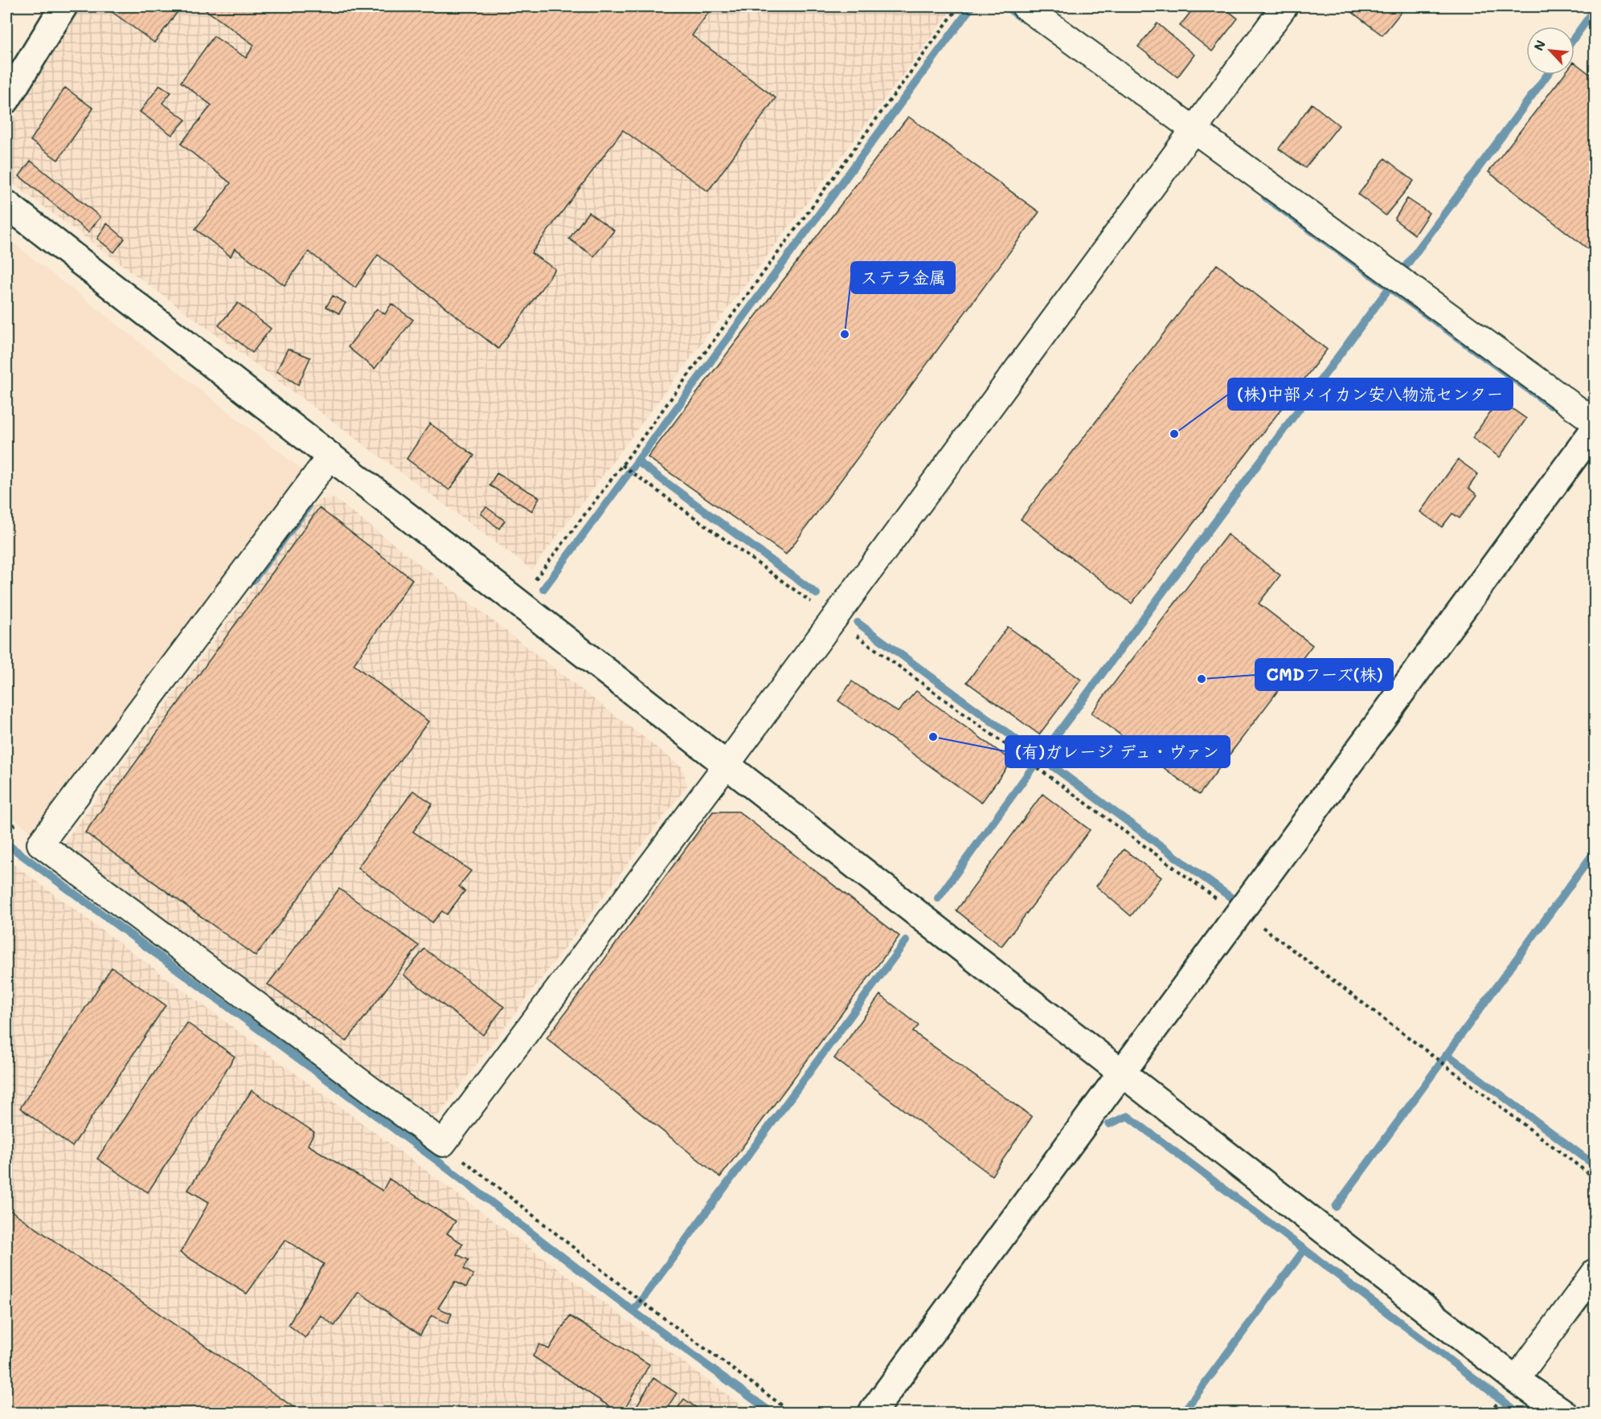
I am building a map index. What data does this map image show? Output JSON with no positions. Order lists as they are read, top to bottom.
{
  "places": [
    "ステラ金属",
    "(株)中部メイカン安八物流センター",
    "CMDフーズ(株)",
    "(有)ガレージ デュ・ヴァン"
  ],
  "north": "top left"
}
